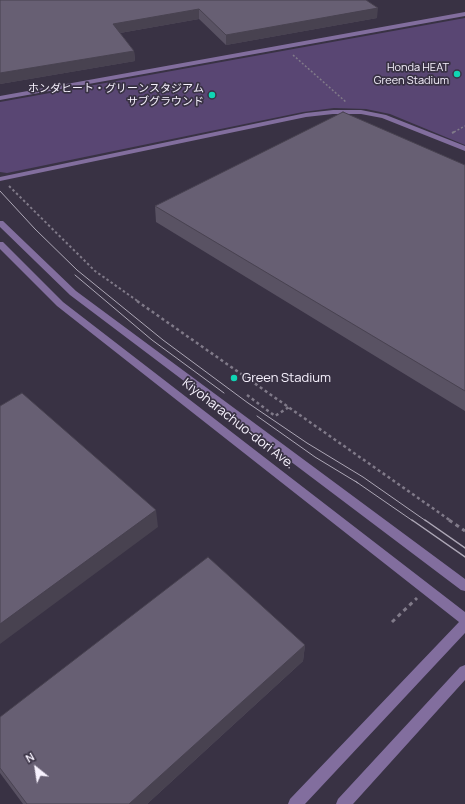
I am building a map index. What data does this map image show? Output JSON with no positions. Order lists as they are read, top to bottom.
{
  "streets": {
    "street": ["Kiyoharachuo-dori Ave."]
  },
  "places": ["Honda HEAT Green Stadium", "ホンダヒート・グリーンスタジアム サブグラウンド", "Green Stadium"],
  "north": "top left"
}
